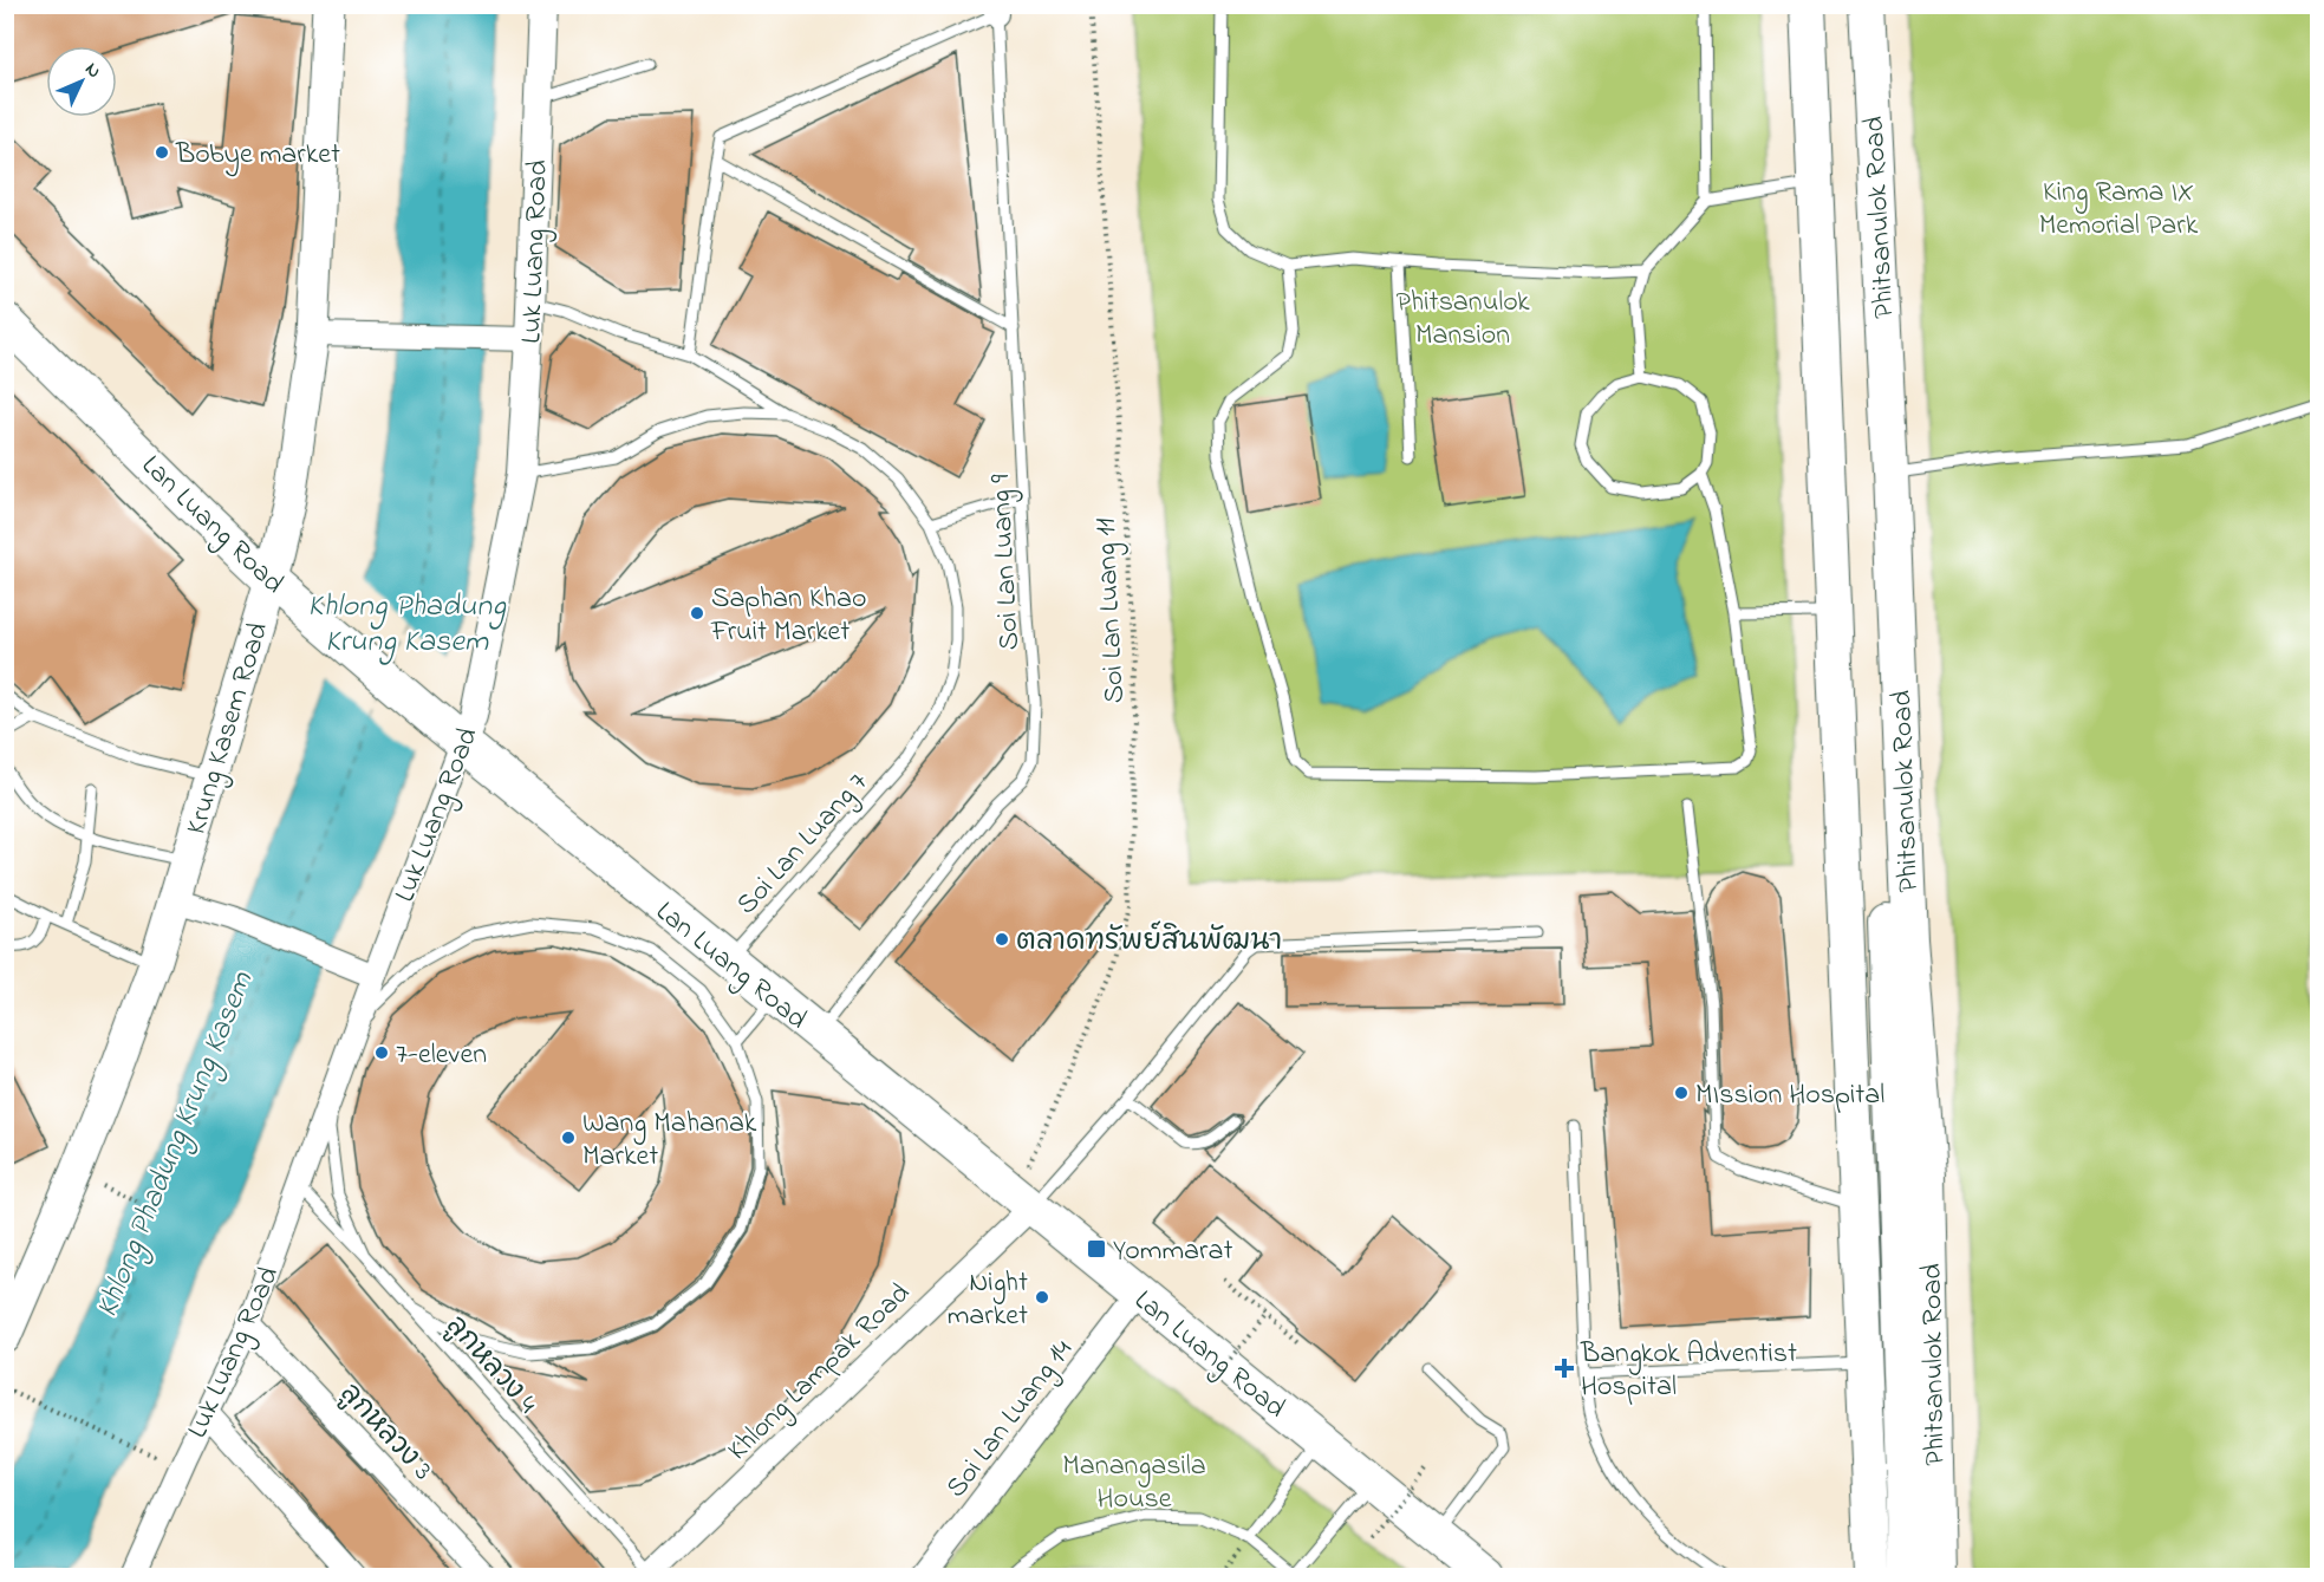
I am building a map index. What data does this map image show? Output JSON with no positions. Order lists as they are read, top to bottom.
{
  "streets": {
    "main road": ["Phitsanulok Road", "Lan Luang Road", "Krung Kasem Road"],
    "street": [
      "Luk Luang Road",
      "Khlong Lampak Road",
      "Soi Lan Luang 14",
      "ลูกหลวง 3"
    ],
    "lane": ["Soi Lan Luang 9", "Soi Lan Luang 7", "ลูกหลวง 4"],
    "path": ["Soi Lan Luang 11"]
  },
  "crossings": [
    ["Luk Luang Road", "Lan Luang Road"],
    ["Luk Luang Road", "ลูกหลวง 4"],
    ["Luk Luang Road", "ลูกหลวง 3"],
    ["Lan Luang Road", "Soi Lan Luang 9"],
    ["Lan Luang Road", "Soi Lan Luang 11"],
    ["Lan Luang Road", "Krung Kasem Road"],
    ["Lan Luang Road", "Soi Lan Luang 7"],
    ["Lan Luang Road", "Khlong Lampak Road"],
    ["Lan Luang Road", "Soi Lan Luang 14"],
    ["Soi Lan Luang 11", "Khlong Lampak Road"],
    ["ลูกหลวง 4", "Khlong Lampak Road"]
  ],
  "water": ["Khlong Phadung Krung Kasem"],
  "parks": ["King Rama IX Memorial Park", "Phitsanulok Mansion", "Manangasila House"],
  "places": {
    "other": [
      "Bobye market",
      "Saphan Khao Fruit Market",
      "ตลาดทรัพย์สินพัฒนา",
      "7-eleven",
      "MIssion Hospital",
      "Wang Mahanak Market",
      "Night market"
    ],
    "transit": ["Yommarat"],
    "health": ["Bangkok Adventist Hospital"]
  },
  "north": "top right"
}
